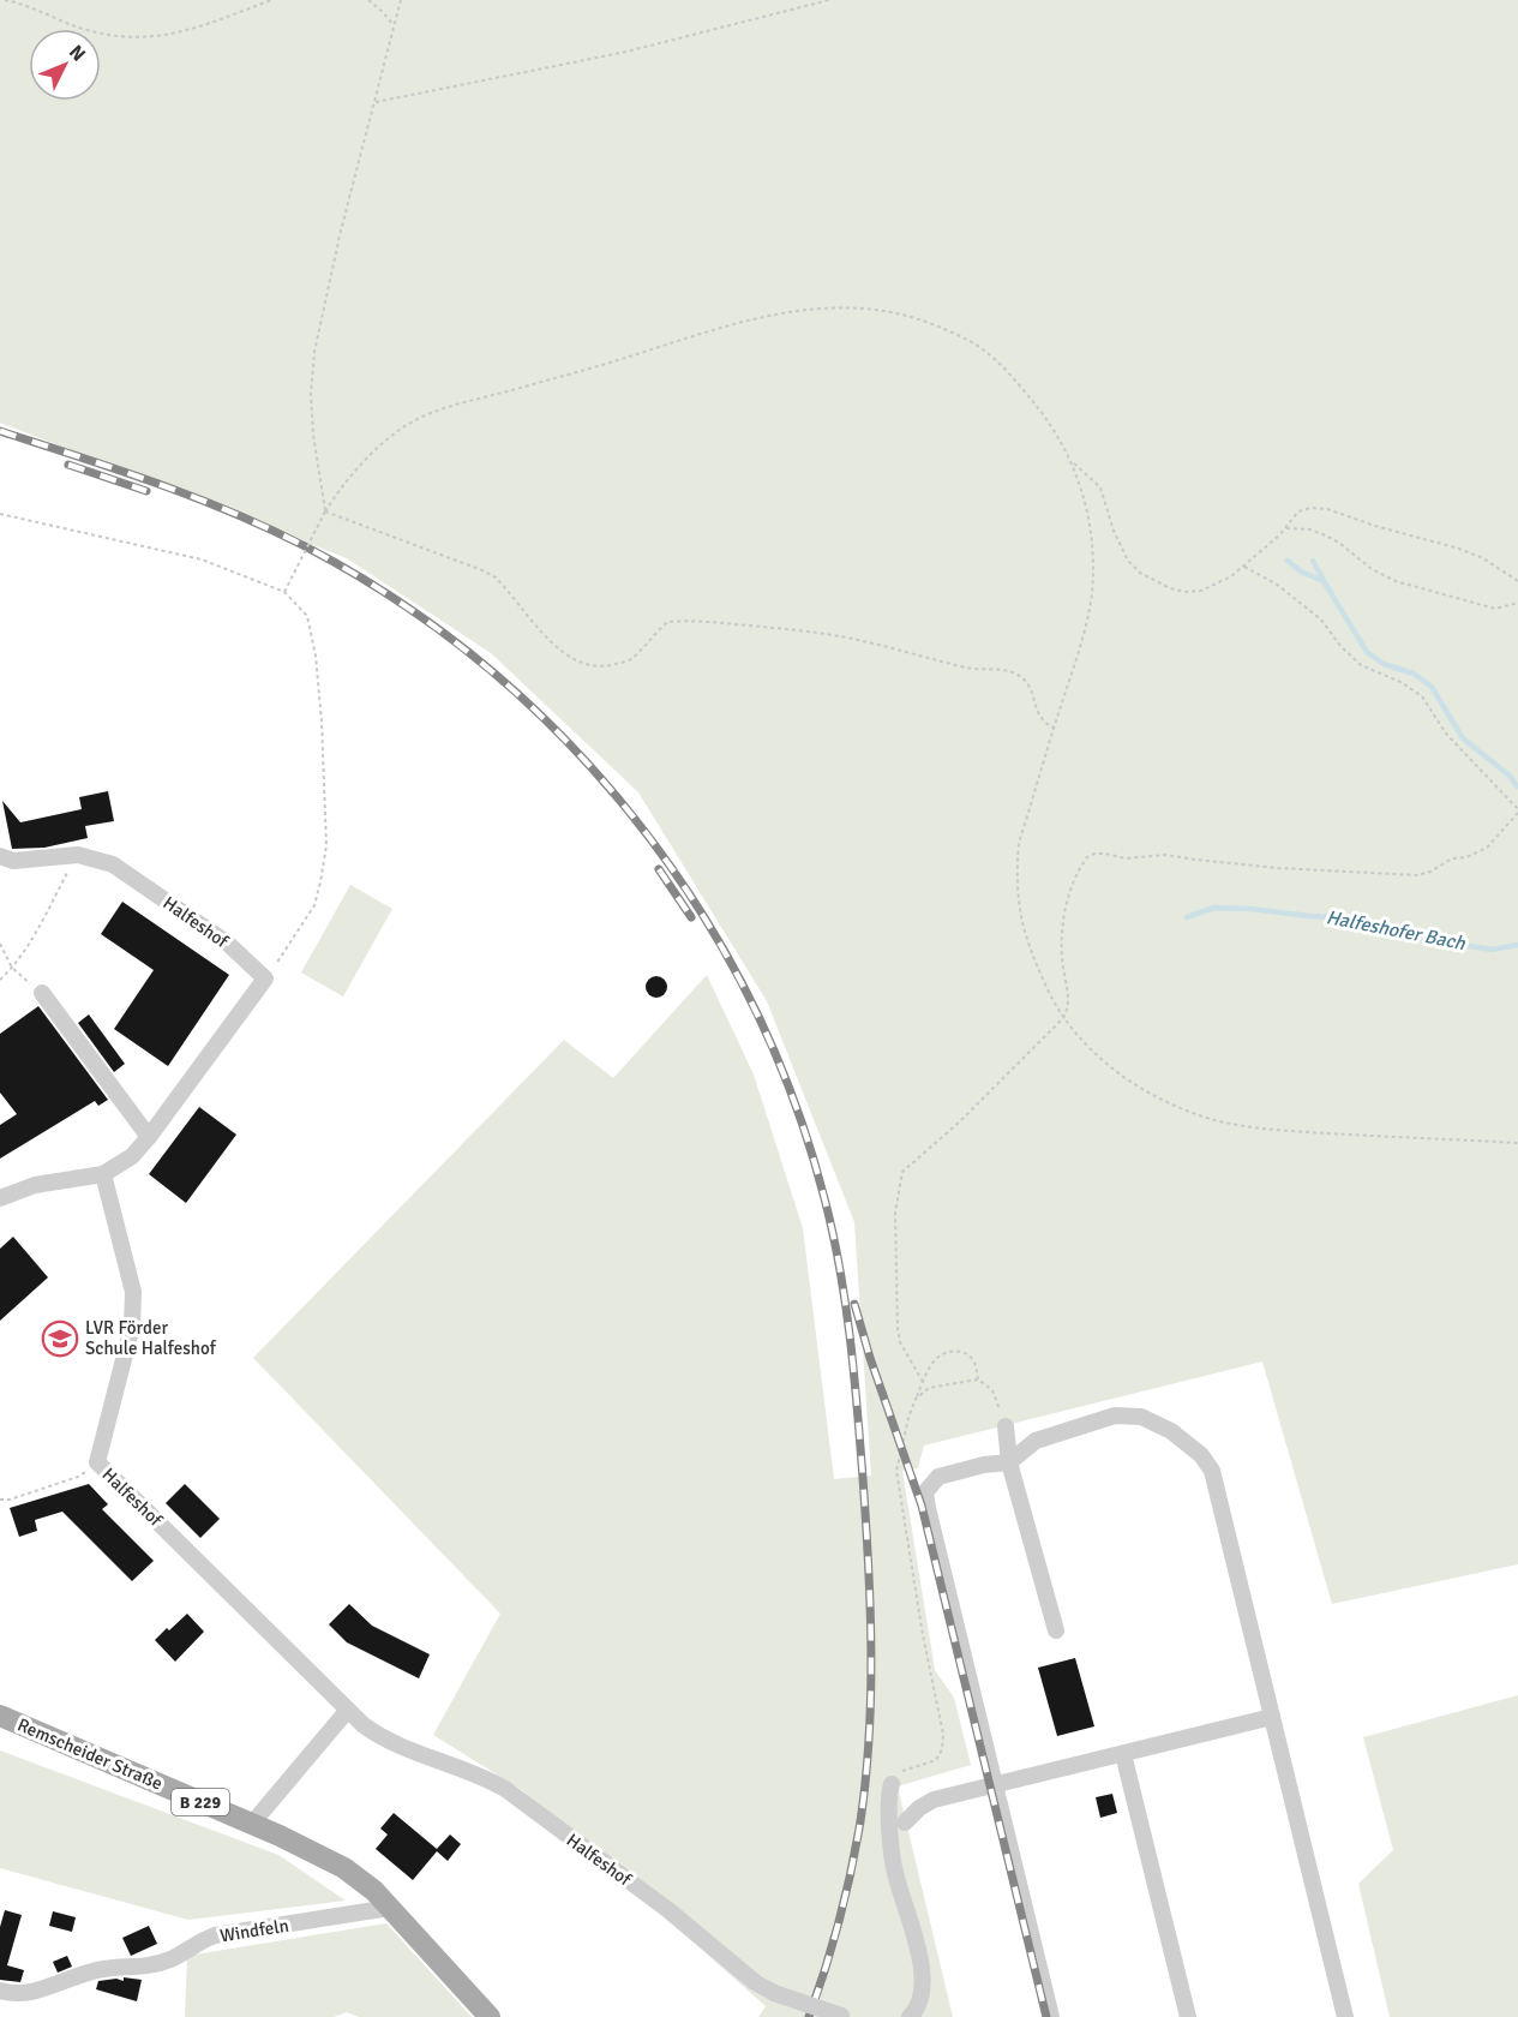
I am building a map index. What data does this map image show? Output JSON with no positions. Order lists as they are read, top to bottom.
{
  "streets": {
    "main road": ["Remscheider Straße", "B 229"],
    "street": ["Halfeshof", "Windfeln"]
  },
  "crossings": [
    ["Remscheider Straße", "Windfeln"]
  ],
  "water": ["Halfeshofer Bach"],
  "places": {
    "school or university": ["LVR Förder Schule Halfeshof"]
  },
  "north": "top right"
}
